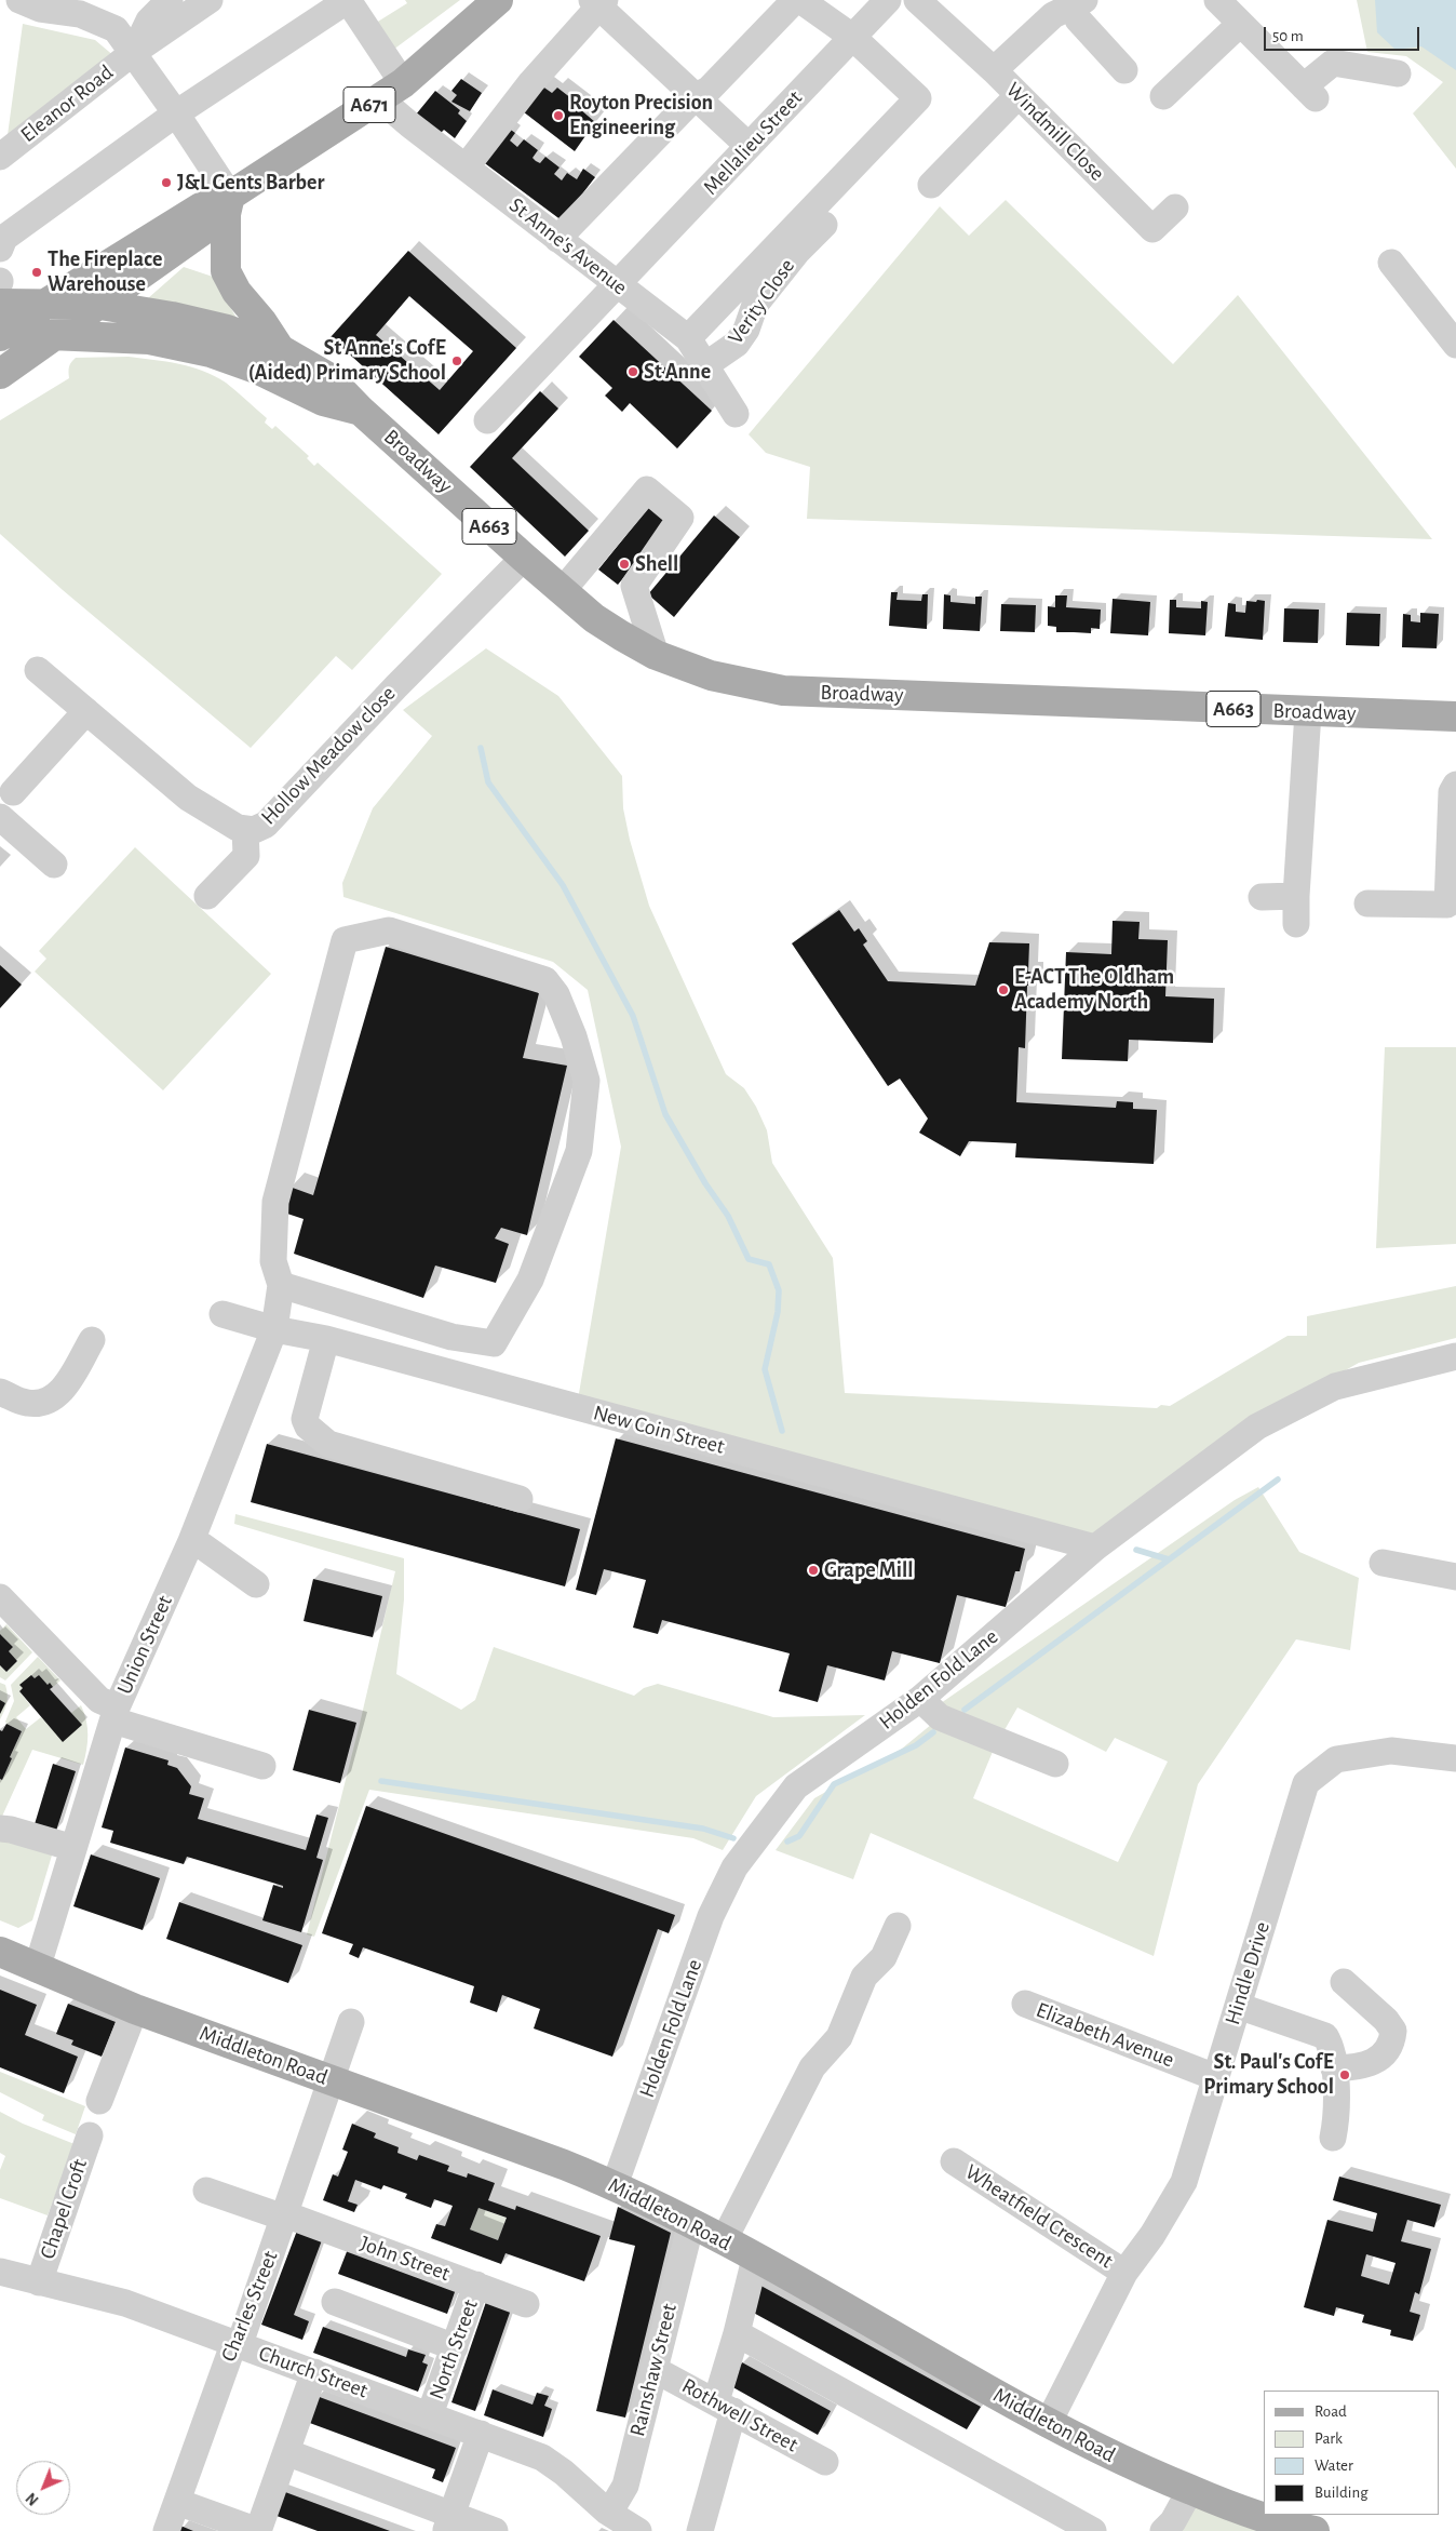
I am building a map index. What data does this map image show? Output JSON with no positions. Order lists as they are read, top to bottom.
{
  "streets": {
    "main road": [
      "A671",
      "Broadway",
      "A663",
      "Middleton Road"
    ],
    "street": [
      "Eleanor Road",
      "Windmill Close",
      "Mellalieu Street",
      "St Anne's Avenue",
      "Verity Close",
      "Hollow Meadow close",
      "New Coin Street",
      "Union Street",
      "Holden Fold Lane",
      "Hindle Drive",
      "Elizabeth Avenue",
      "Chapel Croft",
      "Wheatfield Crescent",
      "John Street",
      "Charles Street",
      "North Street",
      "Rainshaw Street",
      "Church Street",
      "Rothwell Street"
    ]
  },
  "crossings": [
    ["A671", "St Anne's Avenue"],
    ["A671", "Broadway"],
    ["A671", "A663"],
    ["Mellalieu Street", "St Anne's Avenue"],
    ["St Anne's Avenue", "Verity Close"],
    ["Broadway", "A663"],
    ["Broadway", "Hollow Meadow close"],
    ["New Coin Street", "Union Street"],
    ["New Coin Street", "Holden Fold Lane"],
    ["Union Street", "Middleton Road"],
    ["Holden Fold Lane", "Middleton Road"],
    ["Hindle Drive", "Elizabeth Avenue"],
    ["Hindle Drive", "Middleton Road"],
    ["Hindle Drive", "Wheatfield Crescent"],
    ["Middleton Road", "Charles Street"],
    ["Middleton Road", "Rainshaw Street"],
    ["Chapel Croft", "Church Street"],
    ["John Street", "Charles Street"],
    ["John Street", "North Street"],
    ["Charles Street", "Church Street"],
    ["North Street", "Church Street"],
    ["Rainshaw Street", "Church Street"],
    ["Rainshaw Street", "Rothwell Street"]
  ],
  "places": [
    "Royton Precision Engineering",
    "J&L Gents Barber",
    "The Fireplace Warehouse",
    "St Anne's CofE (Aided) Primary School",
    "St Anne",
    "Shell",
    "E-ACT The Oldham Academy North",
    "Grape Mill",
    "St. Paul's CofE Primary School"
  ],
  "legend": [
    "Road",
    "Park",
    "Water",
    "Building"
  ],
  "scale_bar": "50 m",
  "north": "bottom left"
}
